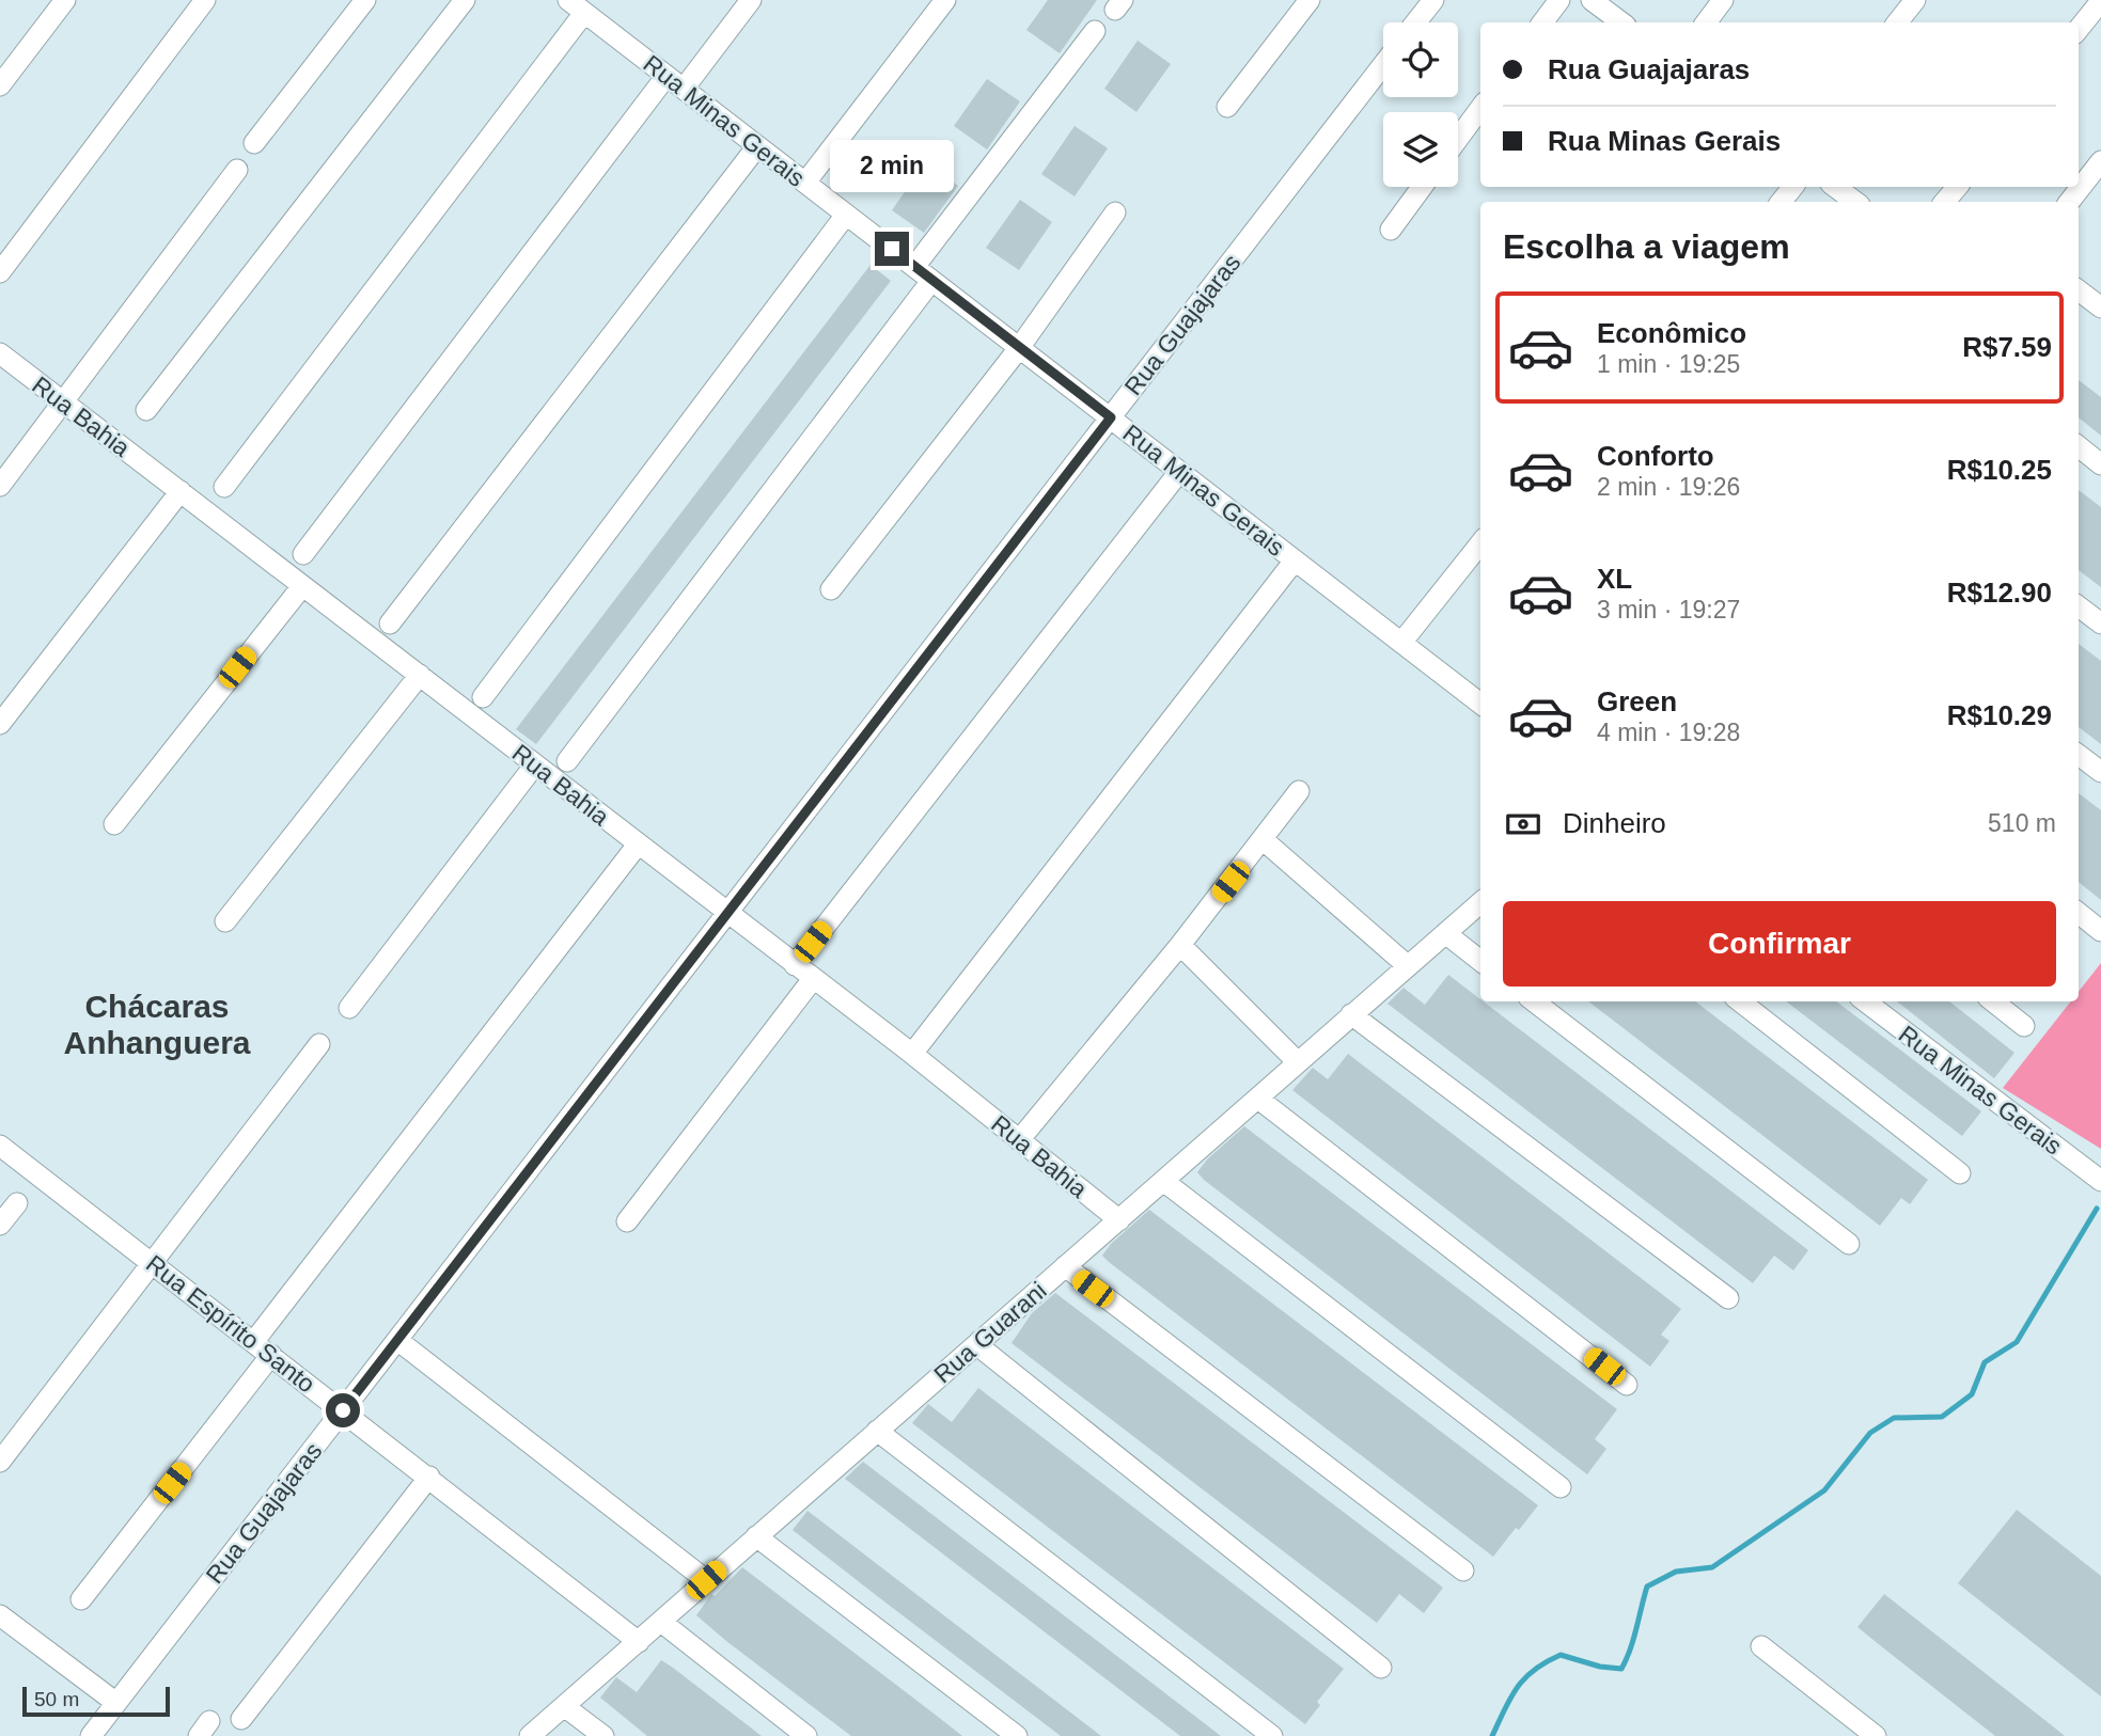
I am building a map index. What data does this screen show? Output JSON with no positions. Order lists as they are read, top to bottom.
{
  "streets": {
    "street": [
      "Rua Minas Gerais",
      "Rua Guajajaras",
      "Rua Bahia",
      "Rua Espírito Santo",
      "Rua Guarani"
    ]
  },
  "crossings": [
    ["Rua Minas Gerais", "Rua Guajajaras"],
    ["Rua Guajajaras", "Rua Bahia"],
    ["Rua Guajajaras", "Rua Espírito Santo"],
    ["Rua Bahia", "Rua Guarani"],
    ["Rua Espírito Santo", "Rua Guarani"]
  ],
  "districts": ["Chácaras Anhanguera"],
  "scale_bar": "50 m",
  "page": {
    "banner": ["Rua Guajajaras", "Rua Minas Gerais"],
    "bubble": "2 min",
    "heading": "Escolha a viagem",
    "list": [
      {
        "name": "Econômico",
        "note": "1 min · 19:25",
        "value": "R$7.59"
      },
      {
        "name": "Conforto",
        "note": "2 min · 19:26",
        "value": "R$10.25"
      },
      {
        "name": "XL",
        "note": "3 min · 19:27",
        "value": "R$12.90"
      },
      {
        "name": "Green",
        "note": "4 min · 19:28",
        "value": "R$10.29"
      }
    ],
    "pay": ["Dinheiro", "510 m"],
    "buttons": "Confirmar",
    "scale": "50 m"
  }
}
